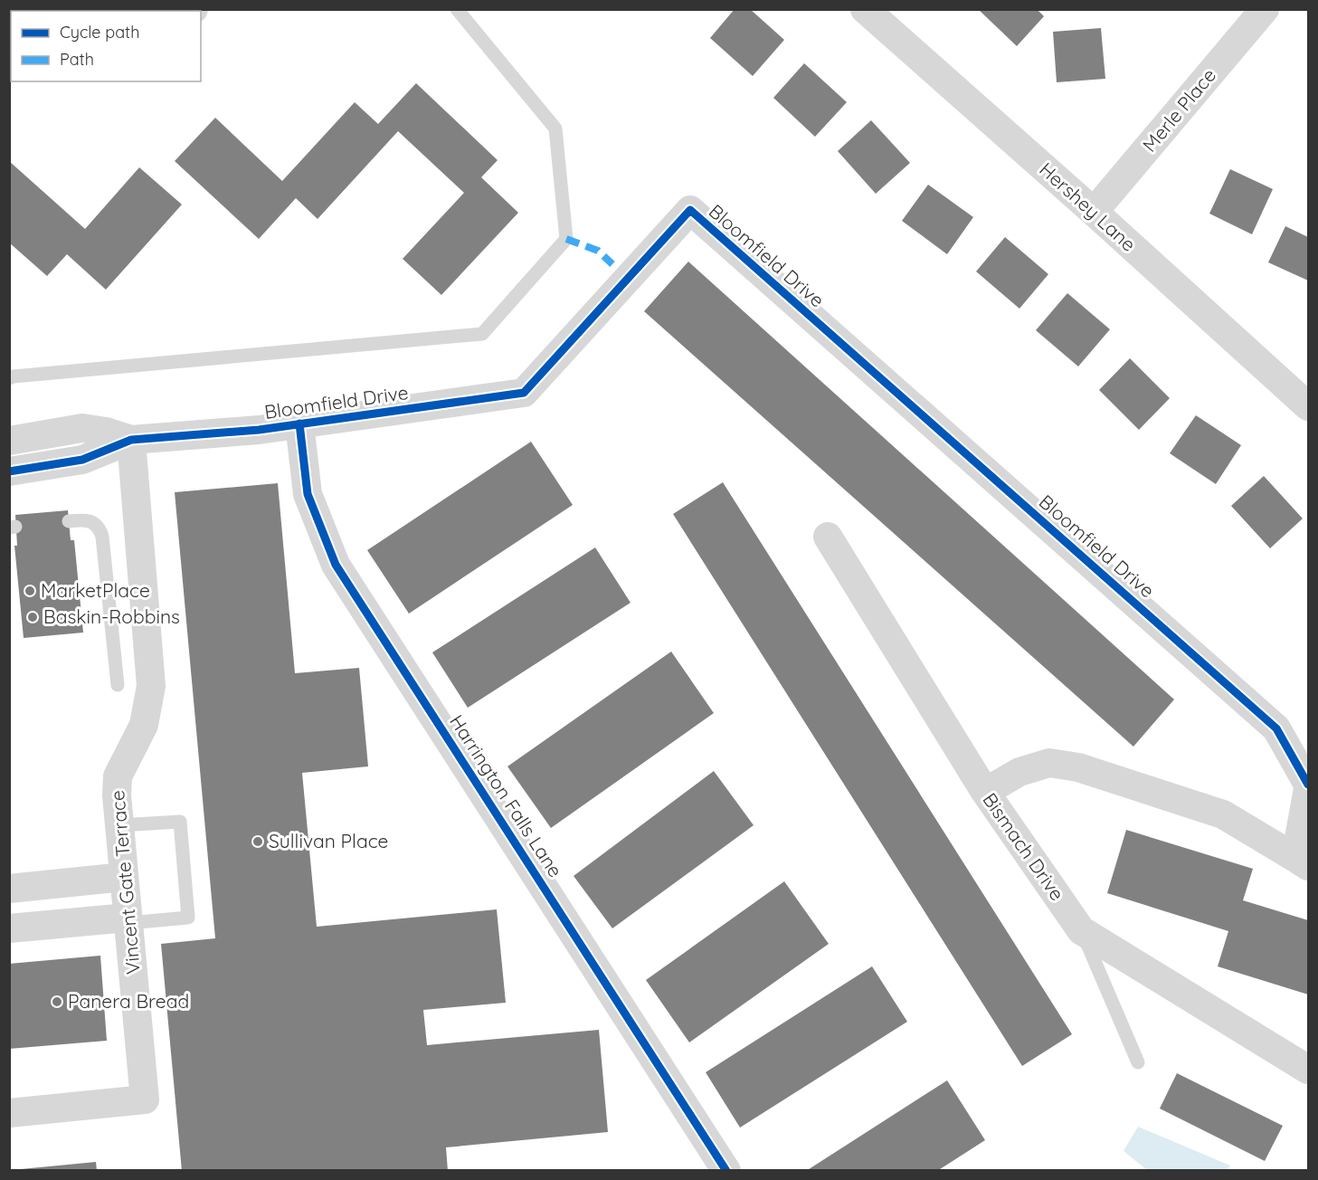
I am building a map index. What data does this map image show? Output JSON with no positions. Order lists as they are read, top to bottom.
{
  "streets": {
    "street": [
      "Merle Place",
      "Hershey Lane",
      "Bloomfield Drive",
      "Harrington Falls Lane",
      "Bismach Drive",
      "Vincent Gate Terrace"
    ]
  },
  "crossings": [
    ["Merle Place", "Hershey Lane"],
    ["Bloomfield Drive", "Harrington Falls Lane"],
    ["Bloomfield Drive", "Vincent Gate Terrace"]
  ],
  "places": [
    "MarketPlace",
    "Baskin-Robbins",
    "Sullivan Place",
    "Panera Bread"
  ],
  "legend": ["Cycle path", "Path"]
}
